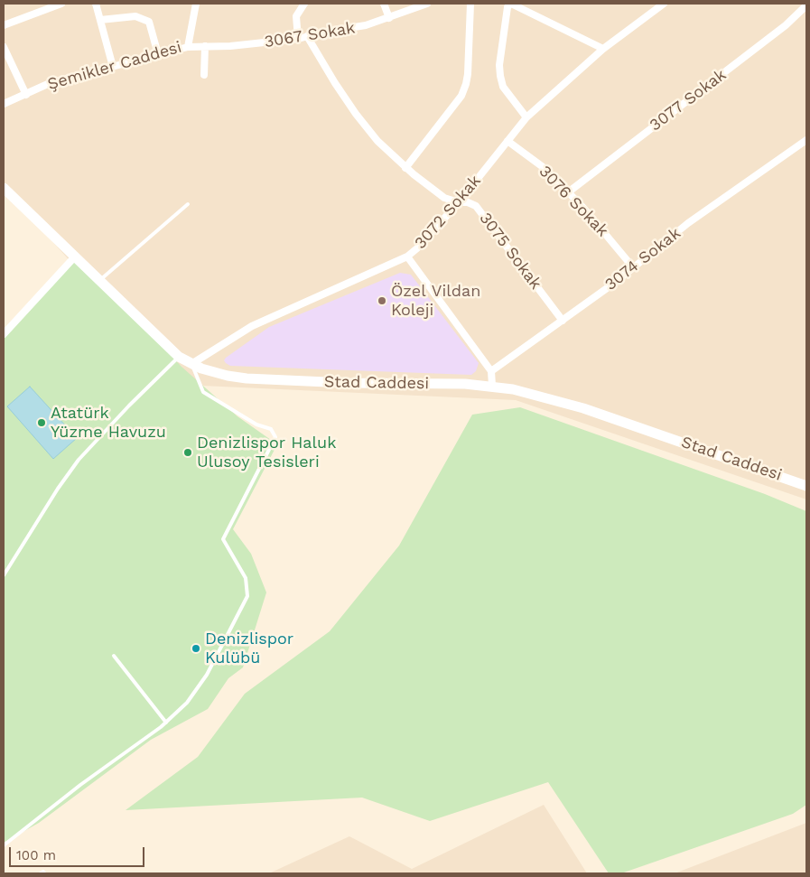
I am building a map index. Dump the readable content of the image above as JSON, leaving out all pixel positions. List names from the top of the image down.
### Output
{
  "streets": {
    "street": [
      "3067 Sokak",
      "Şemikler Caddesi",
      "3077 Sokak",
      "3076 Sokak",
      "3072 Sokak",
      "3075 Sokak",
      "3074 Sokak",
      "Stad Caddesi"
    ]
  },
  "crossings": [
    ["3067 Sokak", "Şemikler Caddesi"],
    ["3067 Sokak", "3075 Sokak"],
    ["3077 Sokak", "3076 Sokak"],
    ["3076 Sokak", "3072 Sokak"],
    ["3076 Sokak", "3074 Sokak"],
    ["3072 Sokak", "3075 Sokak"],
    ["3072 Sokak", "Stad Caddesi"],
    ["3075 Sokak", "3074 Sokak"]
  ],
  "places": [
    "Özel Vildan Koleji",
    "Atatürk Yüzme Havuzu",
    "Denizlispor Haluk Ulusoy Tesisleri",
    "Denizlispor Kulübü"
  ],
  "scale_bar": "100 m"
}
